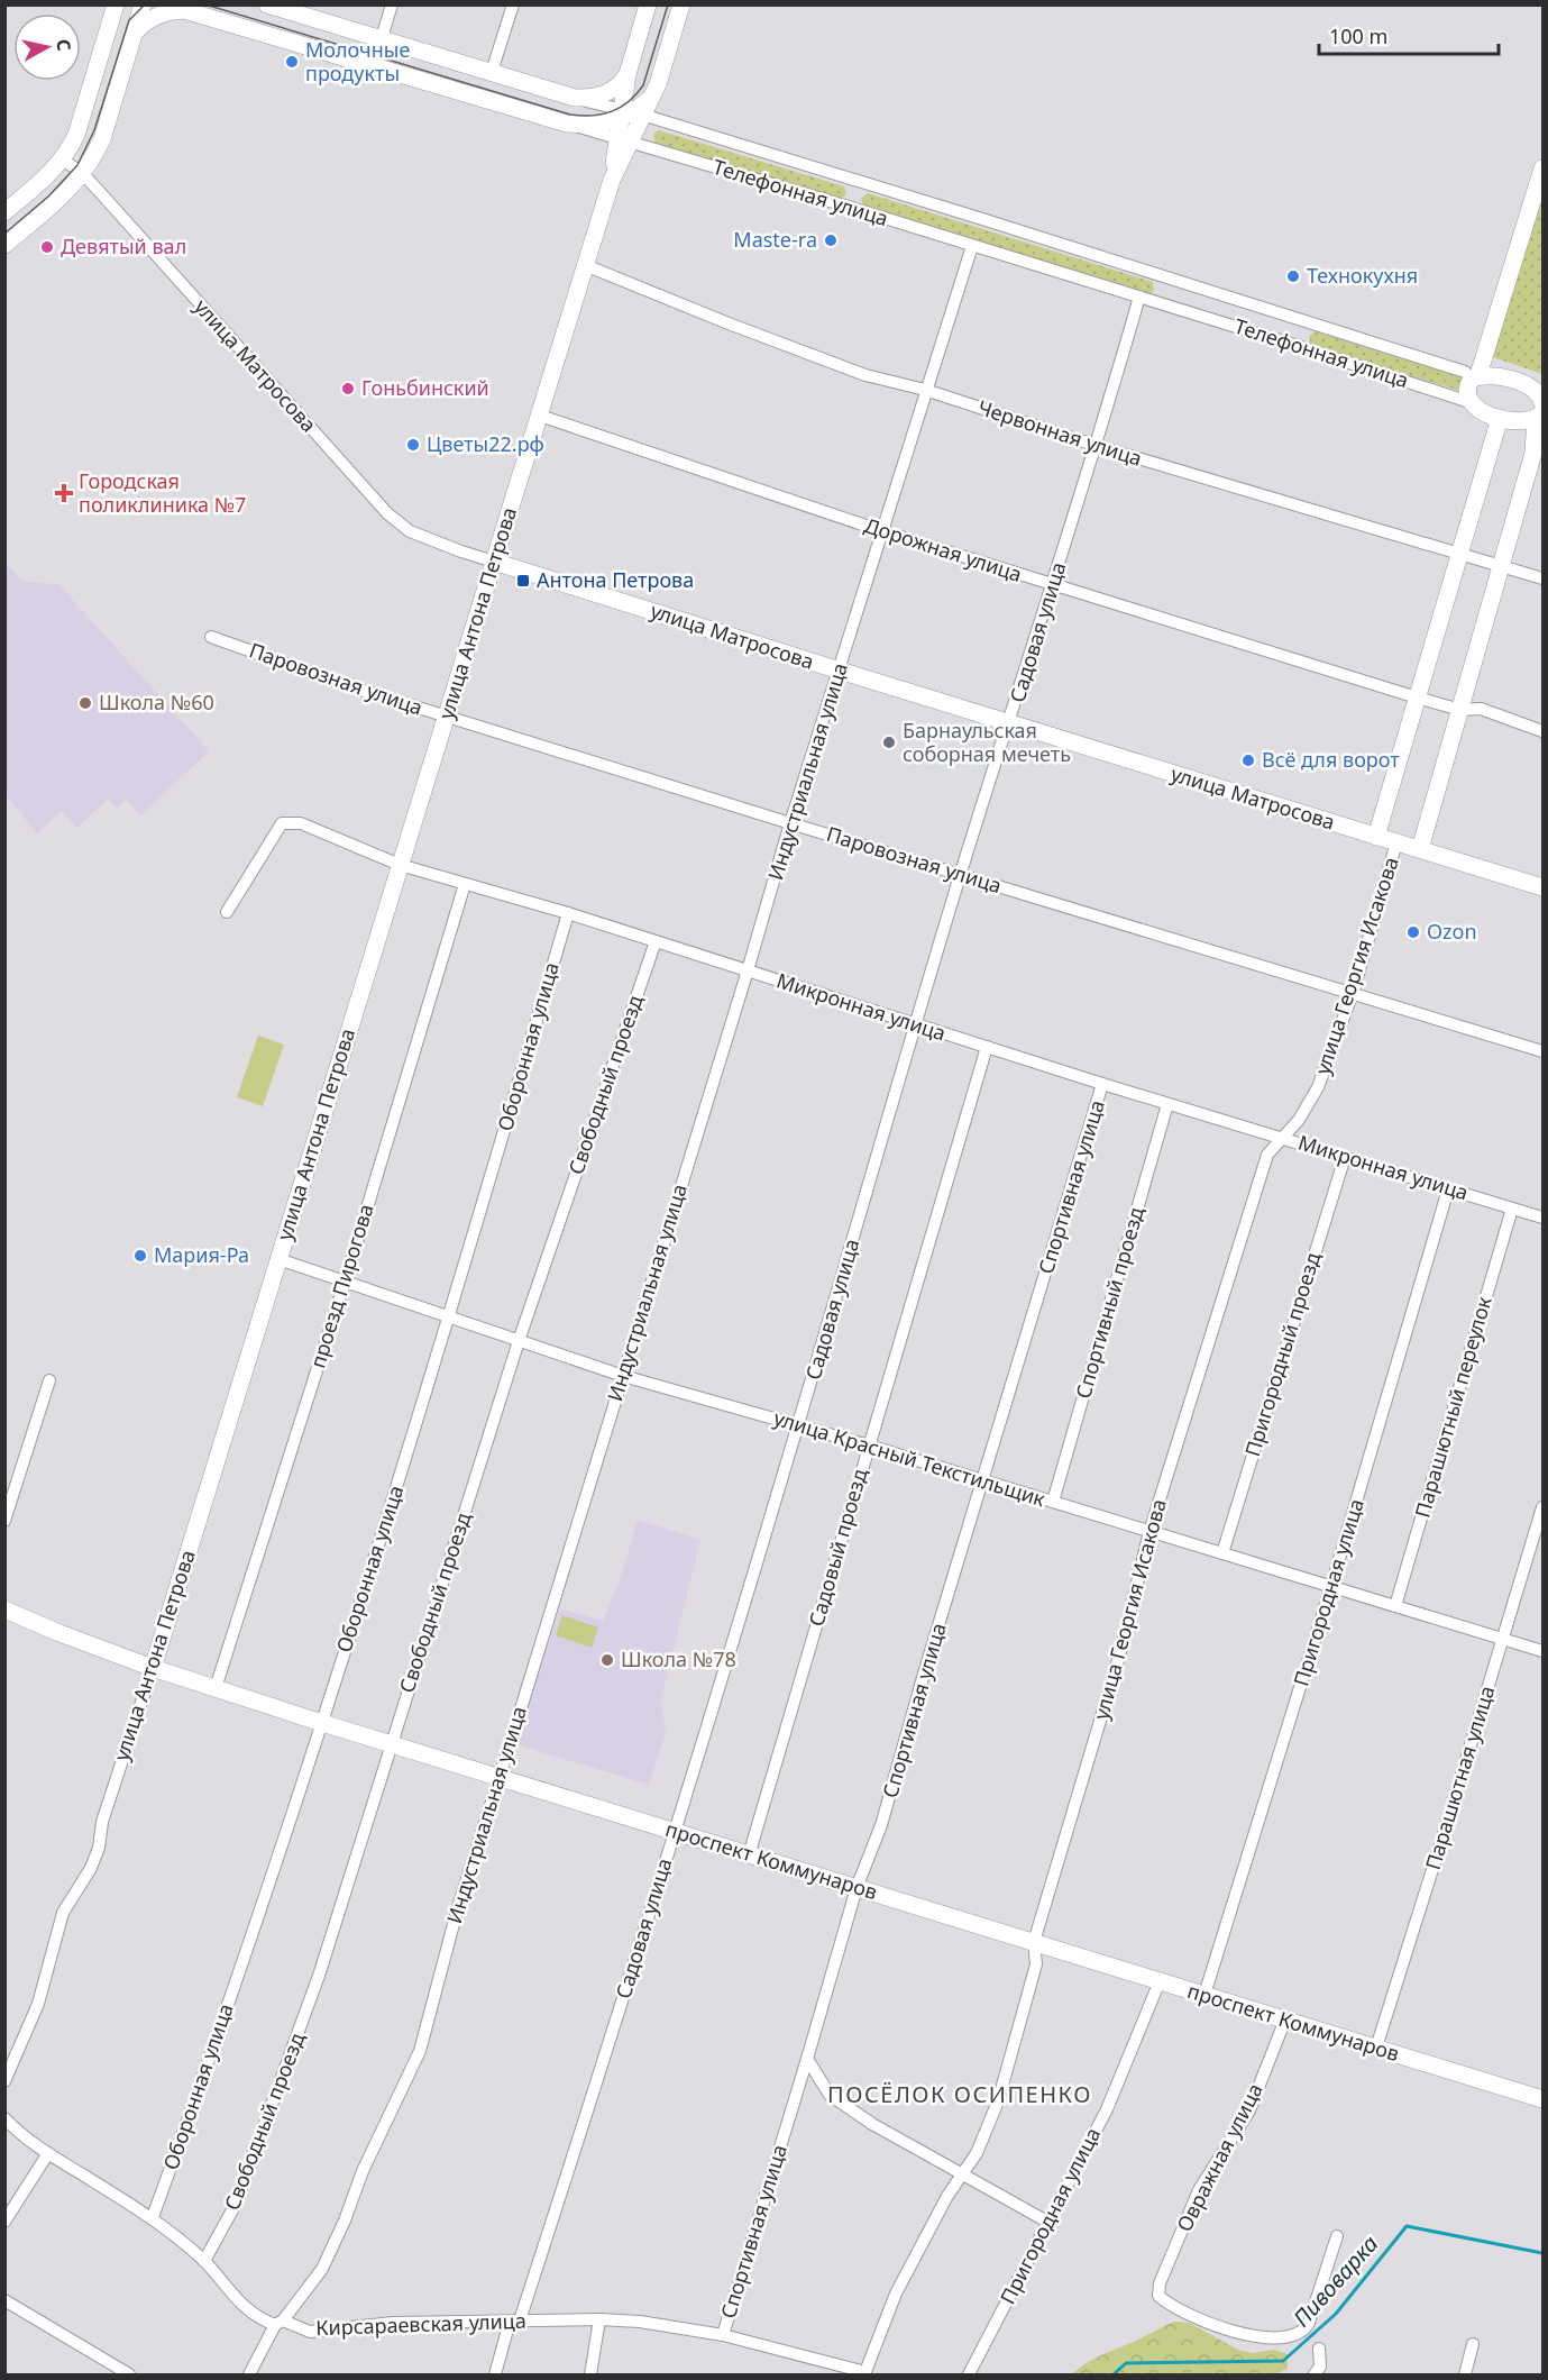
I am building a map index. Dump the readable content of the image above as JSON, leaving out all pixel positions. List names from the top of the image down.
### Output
{
  "streets": {
    "street": [
      "Телефонная улица",
      "улица Матросова",
      "Червонная улица",
      "Дорожная улица",
      "улица Антона Петрова",
      "Садовая улица",
      "Паровозная улица",
      "Индустриальная улица",
      "улица Георгия Исакова",
      "Микронная улица",
      "Оборонная улица",
      "Свободный проезд",
      "Спортивная улица",
      "проезд Пирогова",
      "Спортивный проезд",
      "Пригородный проезд",
      "Парашютный переулок",
      "улица Красный Текстильщик",
      "Садовый проезд",
      "Пригородная улица",
      "Парашютная улица",
      "проспект Коммунаров",
      "Овражная улица",
      "Кирсараевская улица"
    ]
  },
  "crossings": [
    ["Телефонная улица", "улица Антона Петрова"],
    ["Телефонная улица", "Садовая улица"],
    ["Телефонная улица", "Индустриальная улица"],
    ["улица Матросова", "улица Антона Петрова"],
    ["улица Матросова", "Садовая улица"],
    ["улица Матросова", "Индустриальная улица"],
    ["улица Матросова", "улица Георгия Исакова"],
    ["Червонная улица", "улица Антона Петрова"],
    ["Червонная улица", "Садовая улица"],
    ["Червонная улица", "Индустриальная улица"],
    ["Червонная улица", "улица Георгия Исакова"],
    ["Дорожная улица", "улица Антона Петрова"],
    ["Дорожная улица", "Садовая улица"],
    ["Дорожная улица", "Индустриальная улица"],
    ["Дорожная улица", "улица Георгия Исакова"],
    ["улица Антона Петрова", "Паровозная улица"],
    ["улица Антона Петрова", "Микронная улица"],
    ["улица Антона Петрова", "улица Красный Текстильщик"],
    ["улица Антона Петрова", "проспект Коммунаров"],
    ["Садовая улица", "Паровозная улица"],
    ["Садовая улица", "Микронная улица"],
    ["Садовая улица", "улица Красный Текстильщик"],
    ["Садовая улица", "проспект Коммунаров"],
    ["Садовая улица", "Кирсараевская улица"],
    ["Паровозная улица", "Индустриальная улица"],
    ["Паровозная улица", "улица Георгия Исакова"],
    ["Индустриальная улица", "Микронная улица"],
    ["Индустриальная улица", "улица Красный Текстильщик"],
    ["Индустриальная улица", "проспект Коммунаров"],
    ["Индустриальная улица", "Кирсараевская улица"],
    ["улица Георгия Исакова", "Микронная улица"],
    ["улица Георгия Исакова", "улица Красный Текстильщик"],
    ["улица Георгия Исакова", "проспект Коммунаров"],
    ["улица Георгия Исакова", "Кирсараевская улица"],
    ["Микронная улица", "Оборонная улица"],
    ["Микронная улица", "Свободный проезд"],
    ["Микронная улица", "Спортивная улица"],
    ["Микронная улица", "проезд Пирогова"],
    ["Микронная улица", "Спортивный проезд"],
    ["Микронная улица", "Пригородный проезд"],
    ["Микронная улица", "Парашютный переулок"],
    ["Микронная улица", "Садовый проезд"],
    ["Микронная улица", "Пригородная улица"],
    ["Оборонная улица", "улица Красный Текстильщик"],
    ["Оборонная улица", "проспект Коммунаров"],
    ["Оборонная улица", "Кирсараевская улица"],
    ["Свободный проезд", "улица Красный Текстильщик"],
    ["Свободный проезд", "проспект Коммунаров"],
    ["Свободный проезд", "Кирсараевская улица"],
    ["Спортивная улица", "улица Красный Текстильщик"],
    ["Спортивная улица", "проспект Коммунаров"],
    ["Спортивная улица", "Кирсараевская улица"],
    ["проезд Пирогова", "улица Красный Текстильщик"],
    ["проезд Пирогова", "проспект Коммунаров"],
    ["Спортивный проезд", "улица Красный Текстильщик"],
    ["Пригородный проезд", "улица Красный Текстильщик"],
    ["Парашютный переулок", "улица Красный Текстильщик"],
    ["улица Красный Текстильщик", "Садовый проезд"],
    ["улица Красный Текстильщик", "Пригородная улица"],
    ["улица Красный Текстильщик", "Парашютная улица"],
    ["Садовый проезд", "проспект Коммунаров"],
    ["Пригородная улица", "проспект Коммунаров"],
    ["Парашютная улица", "проспект Коммунаров"],
    ["проспект Коммунаров", "Овражная улица"]
  ],
  "districts": ["ПОСЁЛОК ОСИПЕНКО"],
  "water": ["Пивоварка"],
  "places": {
    "other": [
      "Молочные продукты",
      "Maste-ra",
      "Девятый вал",
      "Технокухня",
      "Гоньбинский",
      "Цветы22.рф",
      "Школа №60",
      "Барнаульская соборная мечеть",
      "Всё для ворот",
      "Ozon",
      "Мария-Ра",
      "Школа №78"
    ],
    "health": ["Городская поликлиника №7"],
    "transit": ["Антона Петрова"]
  },
  "scale_bar": "100 m",
  "north": "right"
}
